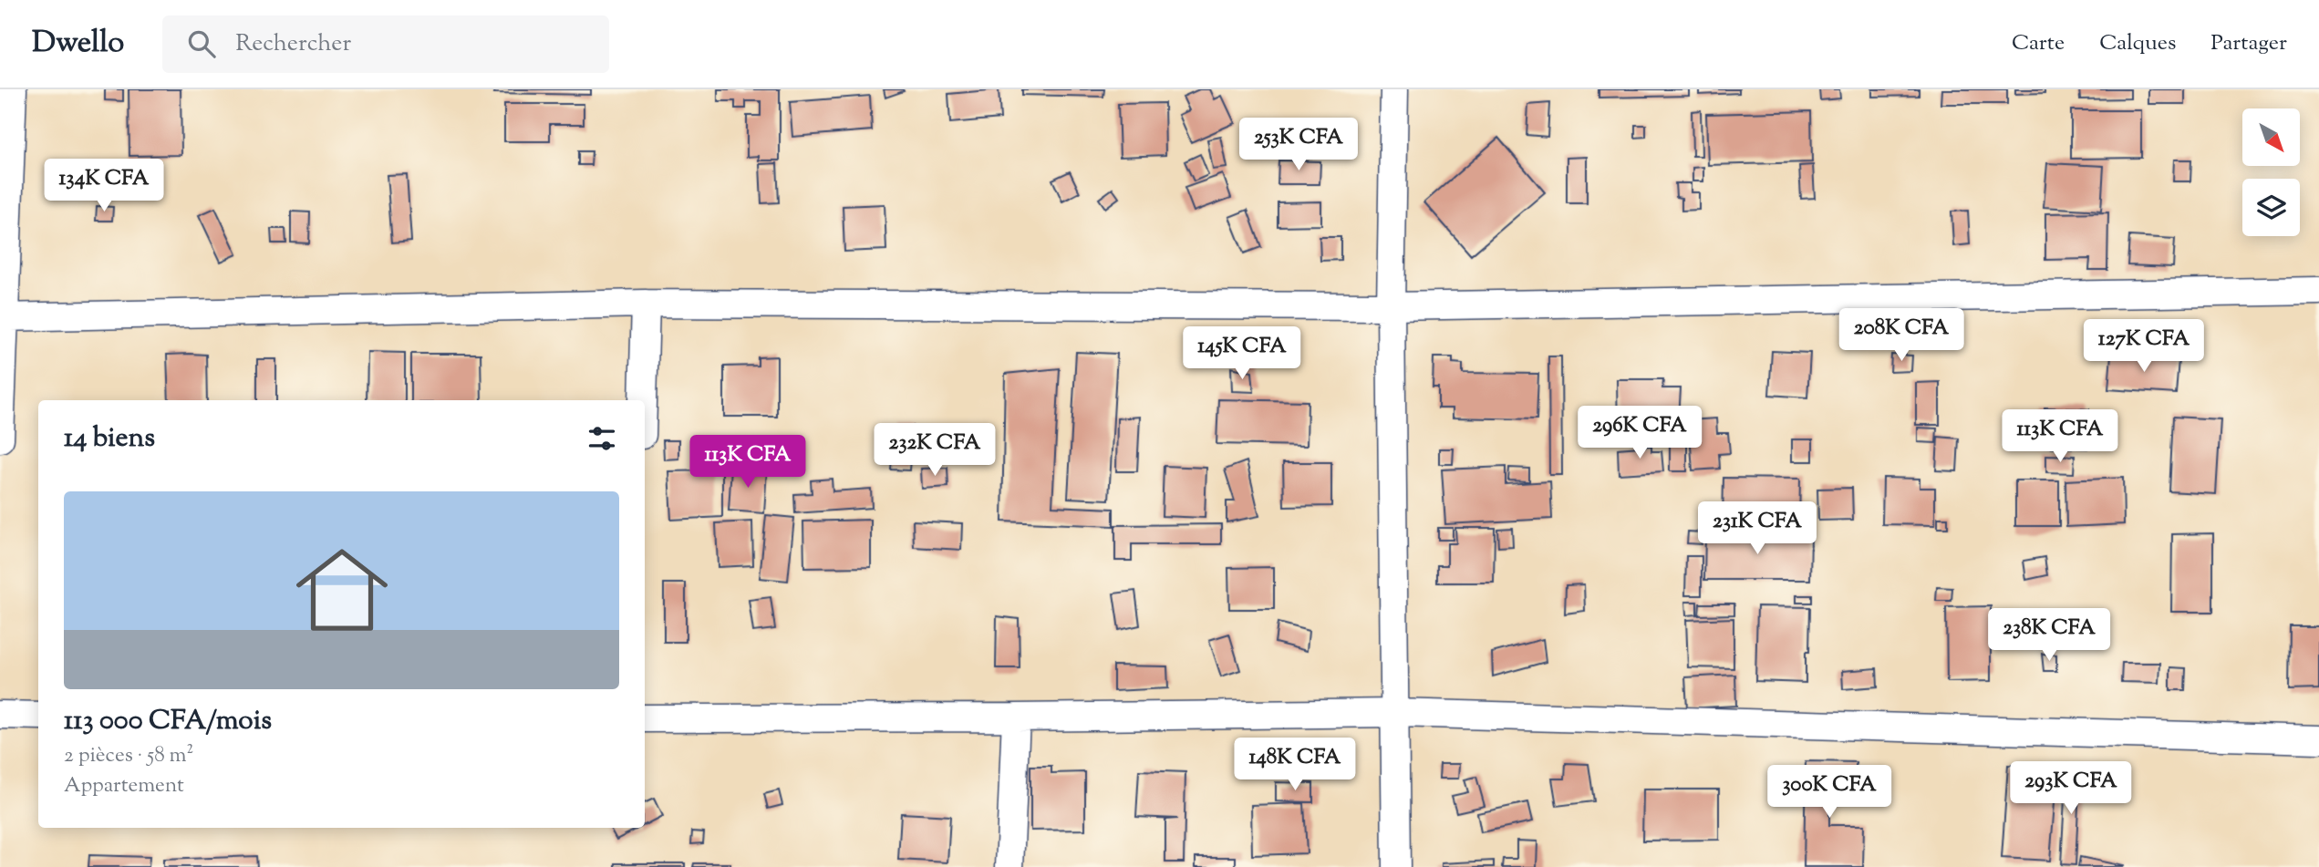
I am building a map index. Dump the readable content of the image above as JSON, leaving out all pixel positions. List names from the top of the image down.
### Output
{
  "north": "bottom right",
  "page": {
    "header": "Dwello",
    "search": "Rechercher",
    "nav": ["Carte", "Calques", "Partager"],
    "price": [
      "253K CFA",
      "134K CFA",
      "208K CFA",
      "127K CFA",
      "145K CFA",
      "296K CFA",
      "113K CFA",
      "232K CFA",
      "113K CFA",
      "231K CFA",
      "238K CFA",
      "148K CFA",
      "293K CFA",
      "300K CFA"
    ],
    "heading": "14 biens",
    "list": [
      {
        "name": "113 000 CFA/mois",
        "note": "2 pièces · 58 m² · Appartement"
      }
    ]
  }
}
